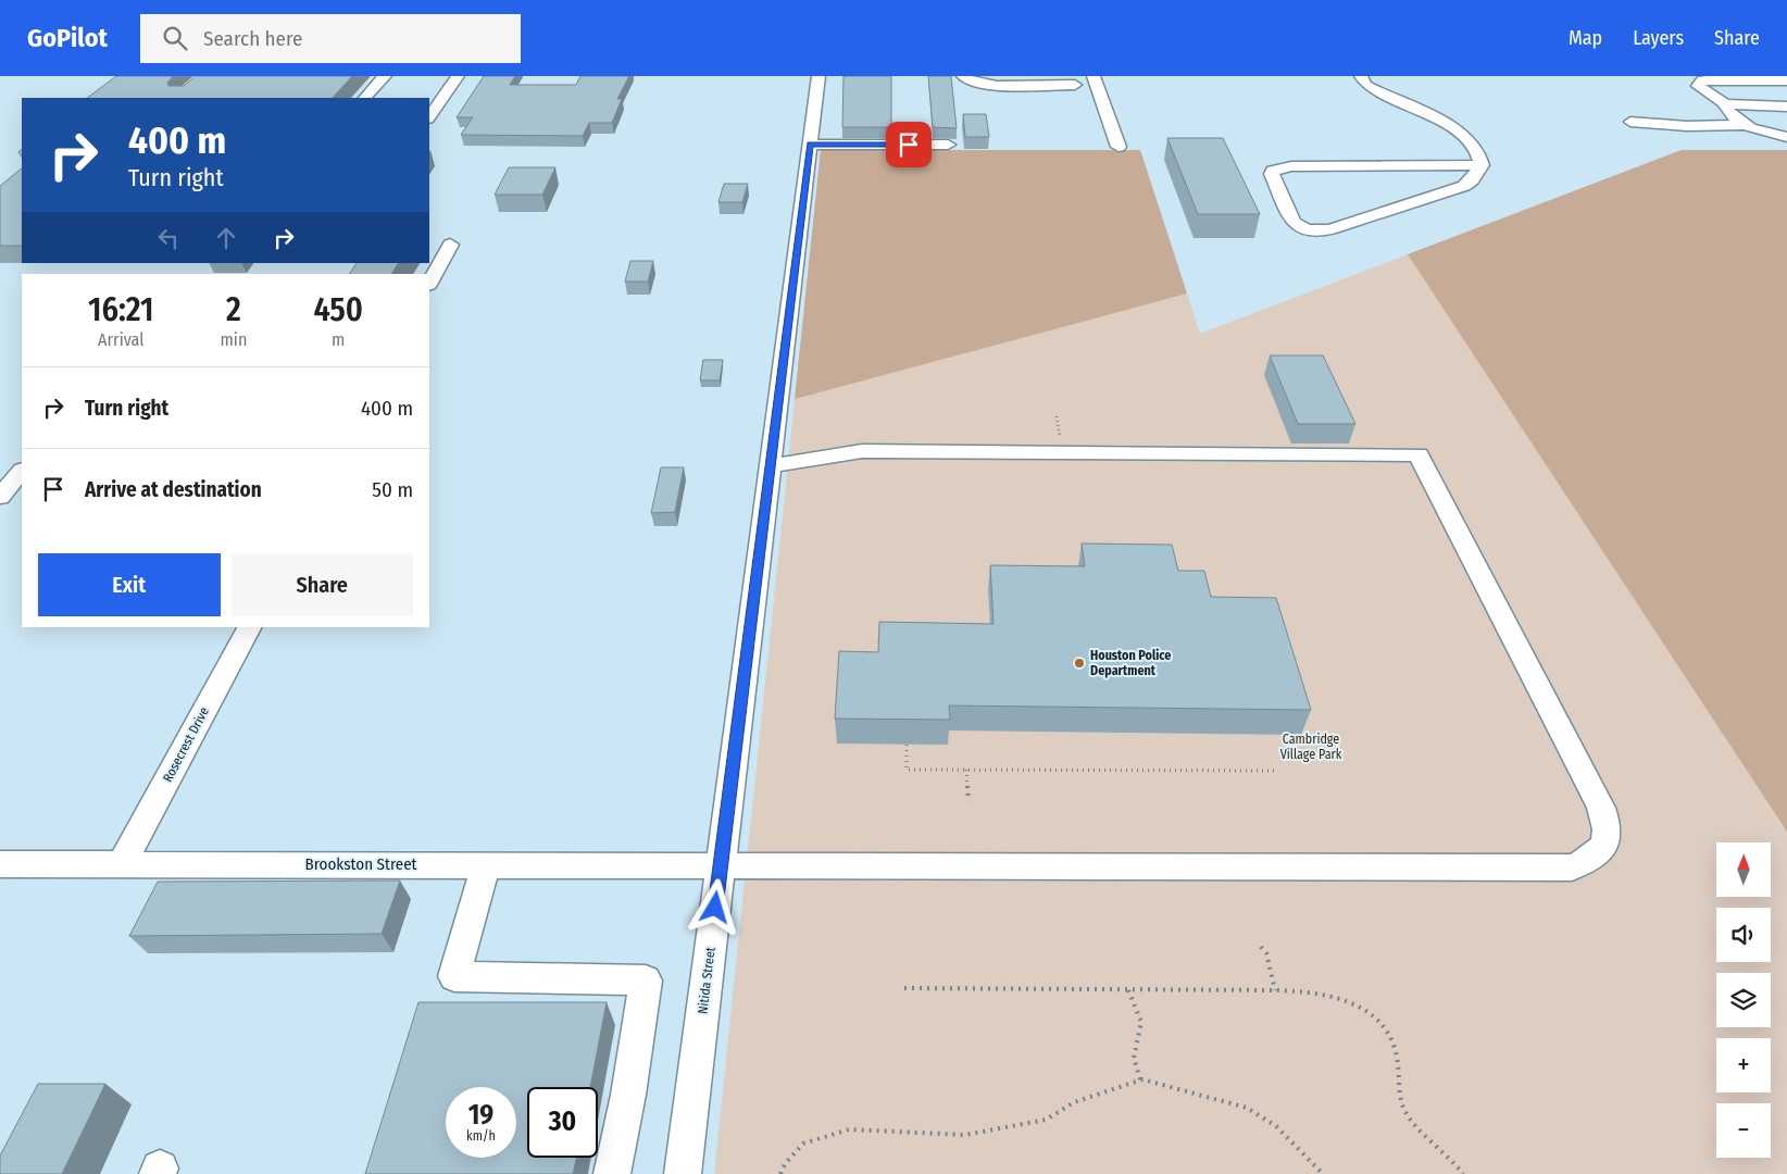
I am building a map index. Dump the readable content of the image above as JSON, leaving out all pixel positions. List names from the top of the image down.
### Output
{
  "streets": {
    "street": ["Rosecrest Drive", "Brookston Street", "Nitida Street"]
  },
  "crossings": [
    ["Rosecrest Drive", "Brookston Street"],
    ["Brookston Street", "Nitida Street"]
  ],
  "parks": ["Cambridge Village Park"],
  "places": ["Houston Police Department"],
  "north": "top",
  "page": {
    "header": "GoPilot",
    "search": "Search here",
    "nav": ["Map", "Layers", "Share"],
    "turn": ["400 m", "Turn right"],
    "eta": [
      "16:21",
      "Arrival",
      "2",
      "min",
      "450",
      "m"
    ],
    "list": [
      {
        "name": "Turn right",
        "value": "400 m"
      },
      {
        "name": "Arrive at destination",
        "value": "50 m"
      }
    ],
    "buttons": ["Exit", "Share"],
    "map_buttons": ["+", "−"],
    "speed": "19 km/h",
    "limit": "30"
  }
}
